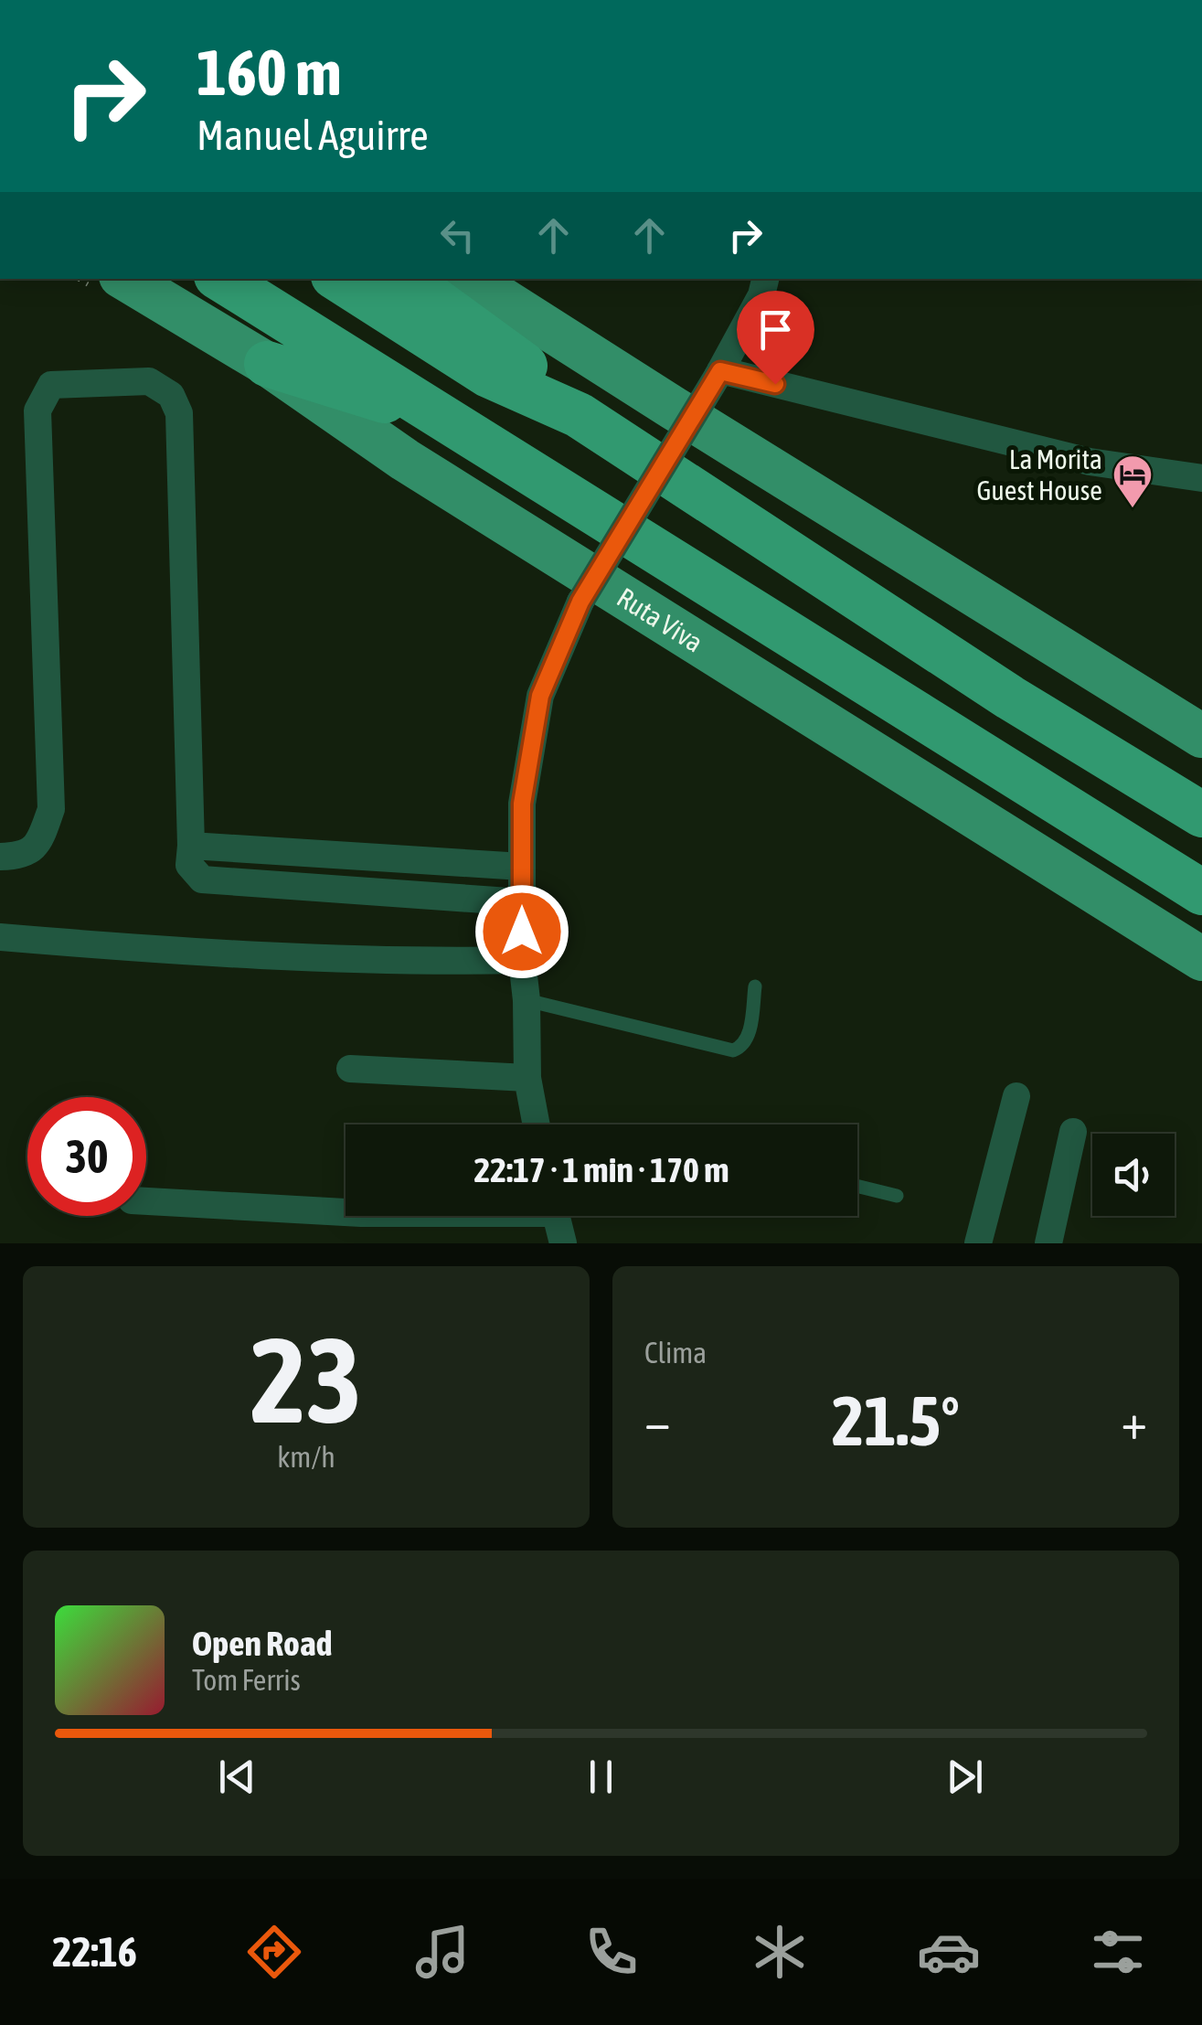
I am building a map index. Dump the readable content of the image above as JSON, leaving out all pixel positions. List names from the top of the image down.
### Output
{
  "streets": {
    "highway": ["Ruta Viva"]
  },
  "places": {
    "hotel": ["La Morita Guest House"]
  },
  "page": {
    "turn": ["160 m", "Manuel Aguirre"],
    "limit": "30",
    "trip": "22:17 · 1 min · 170 m",
    "tile": [
      ["23", "km/h"],
      "Clima"
    ],
    "heat": ["−", "21.5°", "+"],
    "song": ["Open Road", "Tom Ferris"],
    "tabs": "22:16"
  }
}
